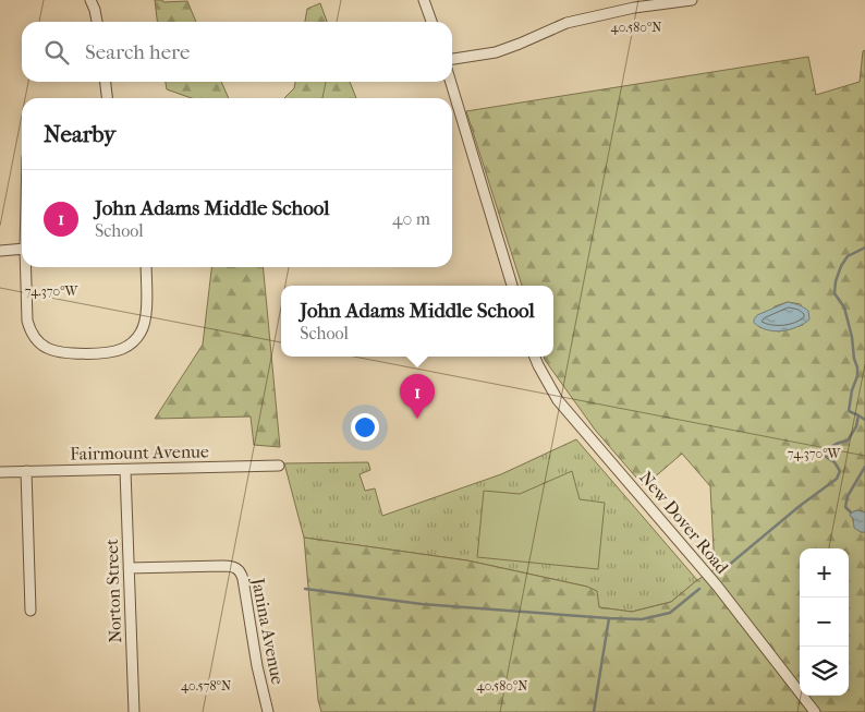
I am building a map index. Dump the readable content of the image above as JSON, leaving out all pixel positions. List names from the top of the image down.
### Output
{
  "streets": {
    "street": [
      "Fairmount Avenue",
      "New Dover Road",
      "Norton Street",
      "Janina Avenue"
    ]
  },
  "crossings": [
    ["Fairmount Avenue", "Norton Street"],
    ["Norton Street", "Janina Avenue"]
  ],
  "page": {
    "search": "Search here",
    "heading": "Nearby",
    "list": [
      {
        "mark": "1",
        "name": "John Adams Middle School",
        "note": "School",
        "value": "40 m"
      }
    ],
    "popup": ["John Adams Middle School", "School"],
    "pins": "1",
    "map_buttons": ["+", "−"]
  },
  "coordinates": ["40.580°N", "74.370°W", "40.578°N"]
}
